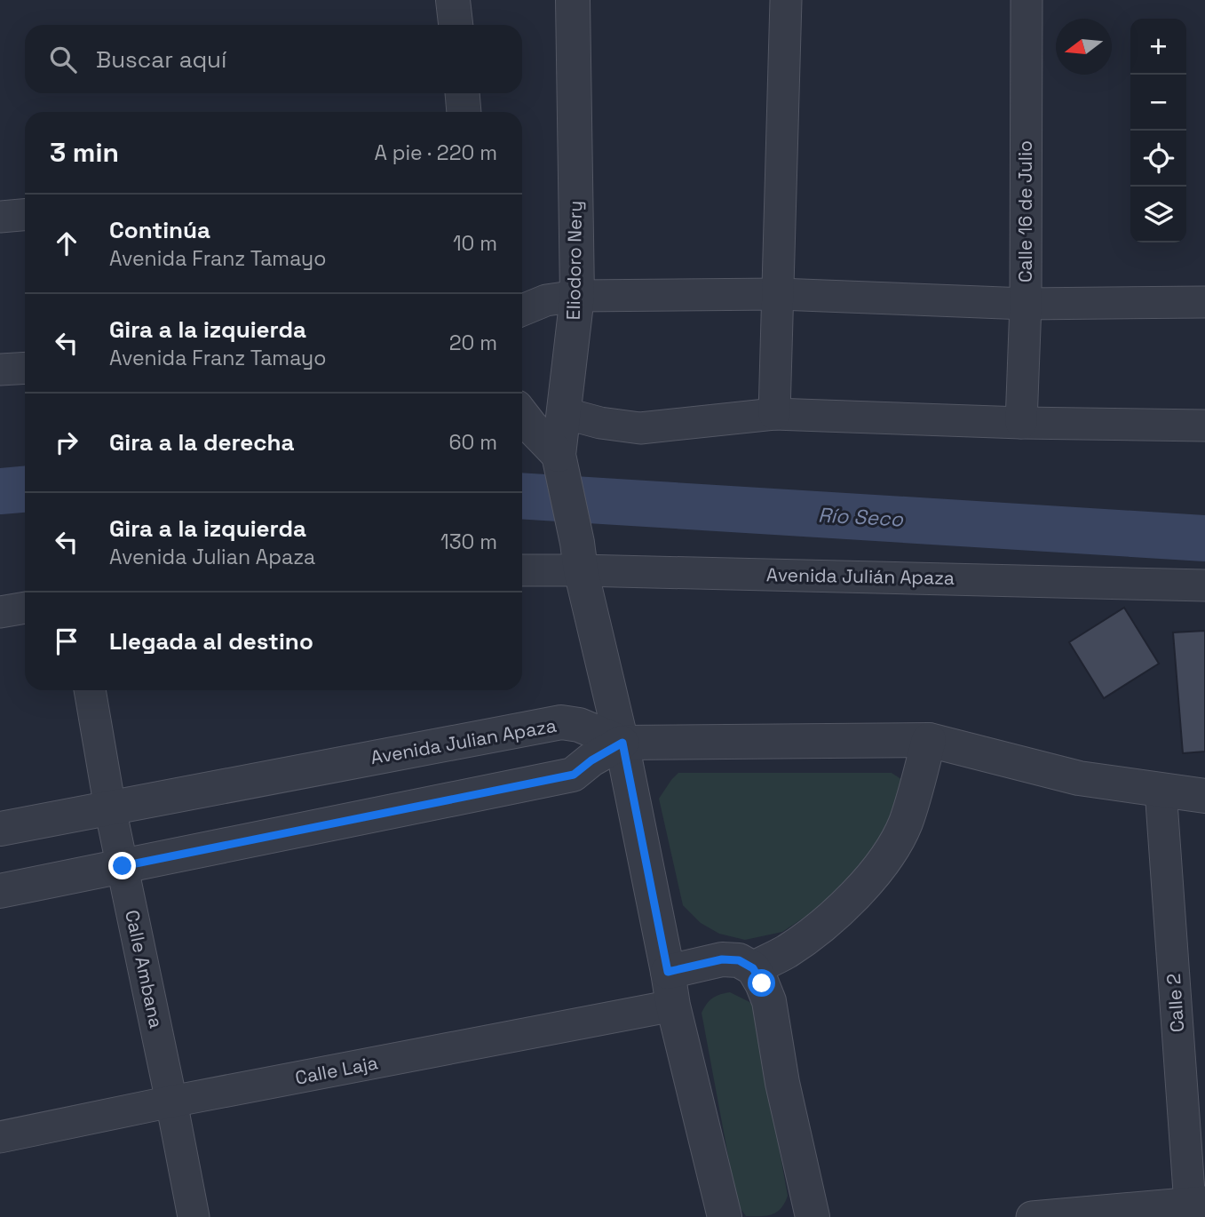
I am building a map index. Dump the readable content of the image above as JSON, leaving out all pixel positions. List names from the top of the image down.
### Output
{
  "streets": {
    "street": [
      "Calle 16 de Julio",
      "Eliodoro Nery",
      "Avenida Julián Apaza",
      "Avenida Julian Apaza",
      "Calle Ambana",
      "Calle 2",
      "Calle Laja"
    ]
  },
  "crossings": [
    ["Avenida Julian Apaza", "Calle Ambana"],
    ["Calle Ambana", "Calle Laja"]
  ],
  "water": ["Río Seco"],
  "north": "left",
  "page": {
    "map_buttons": ["+", "−"],
    "search": "Buscar aquí",
    "heading": ["3 min", "A pie · 220 m"],
    "list": [
      ["Continúa", "Avenida Franz Tamayo", "10 m"],
      ["Gira a la izquierda", "Avenida Franz Tamayo", "20 m"],
      ["Gira a la derecha", "60 m"],
      ["Gira a la izquierda", "Avenida Julian Apaza", "130 m"],
      "Llegada al destino"
    ]
  }
}
